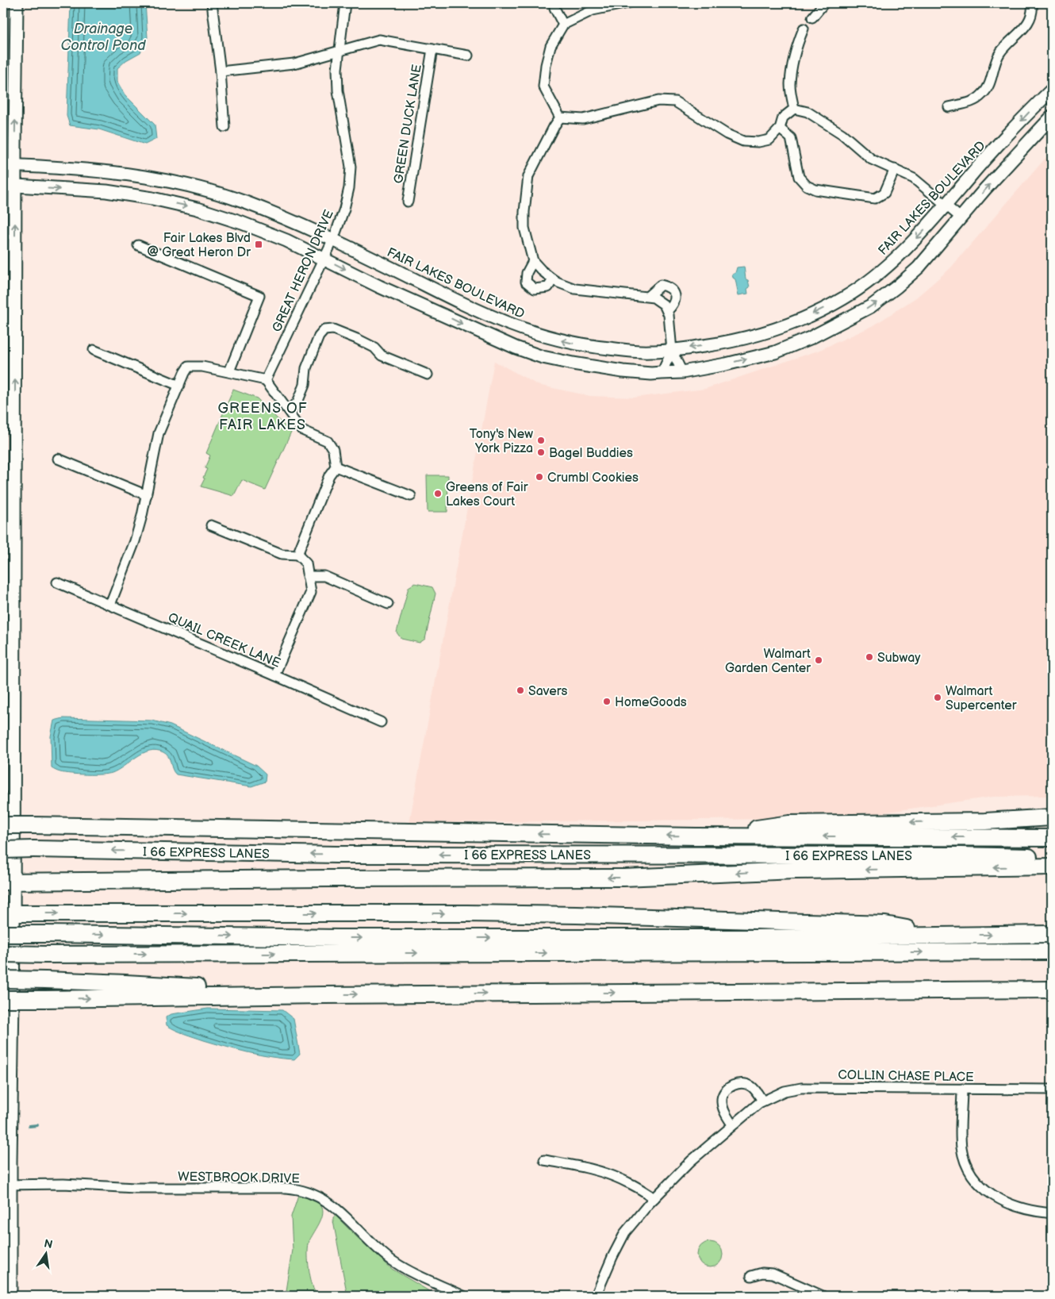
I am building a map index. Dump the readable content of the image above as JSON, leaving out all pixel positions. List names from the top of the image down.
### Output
{
  "streets": {
    "highway": ["I 66 EXPRESS LANES"],
    "street": [
      "GREEN DUCK LANE",
      "FAIR LAKES BOULEVARD",
      "GREAT HERON DRIVE",
      "QUAIL CREEK LANE",
      "COLLIN CHASE PLACE",
      "WESTBROOK DRIVE"
    ]
  },
  "crossings": [
    ["GREEN DUCK LANE", "GREAT HERON DRIVE"],
    ["FAIR LAKES BOULEVARD", "GREAT HERON DRIVE"]
  ],
  "districts": ["GREENS OF FAIR LAKES"],
  "water": ["Drainage Control Pond"],
  "places": {
    "transit": ["Fair Lakes Blvd @ Great Heron Dr"],
    "other": [
      "Tony's New York Pizza",
      "Bagel Buddies",
      "Crumbl Cookies",
      "Greens of Fair Lakes Court",
      "Subway",
      "Walmart Garden Center",
      "Savers",
      "Walmart Supercenter",
      "HomeGoods"
    ]
  },
  "north": "top"
}
